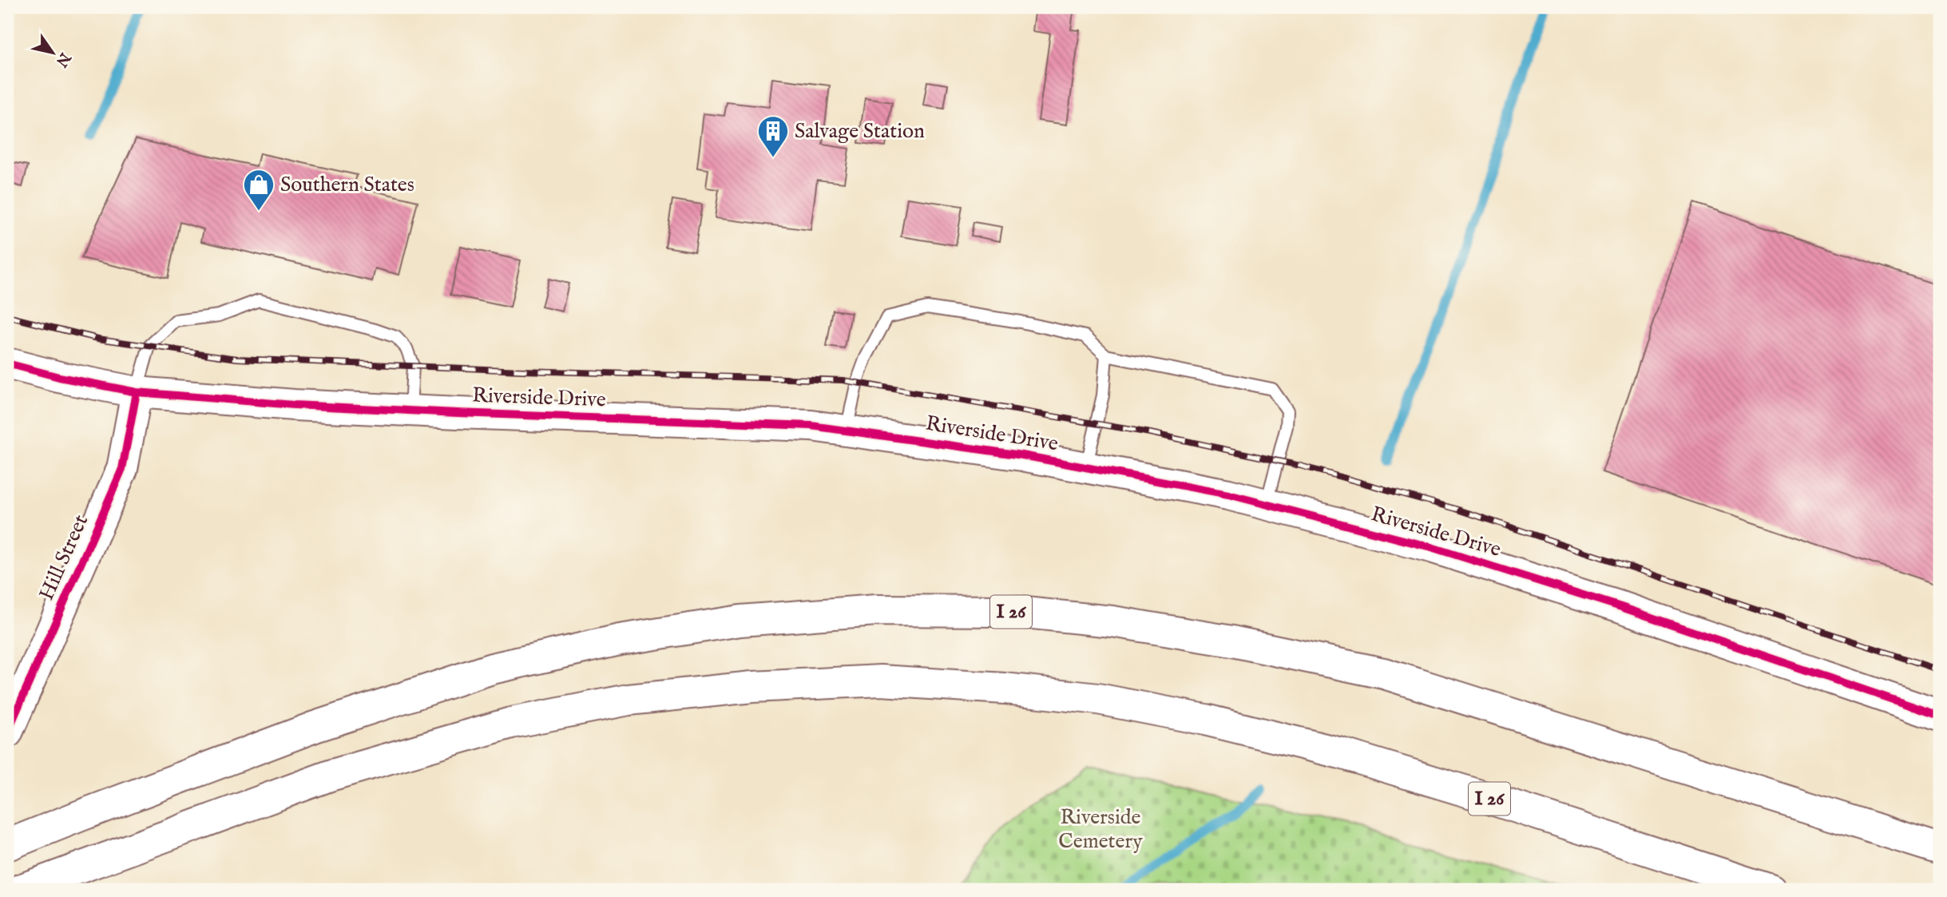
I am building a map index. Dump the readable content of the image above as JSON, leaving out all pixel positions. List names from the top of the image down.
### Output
{
  "streets": {
    "main road": ["Riverside Drive", "Hill Street", "I 26"]
  },
  "crossings": [
    ["Riverside Drive", "Hill Street"]
  ],
  "parks": ["Riverside Cemetery"],
  "places": {
    "building": ["Salvage Station"],
    "shop": ["Southern States"]
  },
  "north": "bottom right"
}
